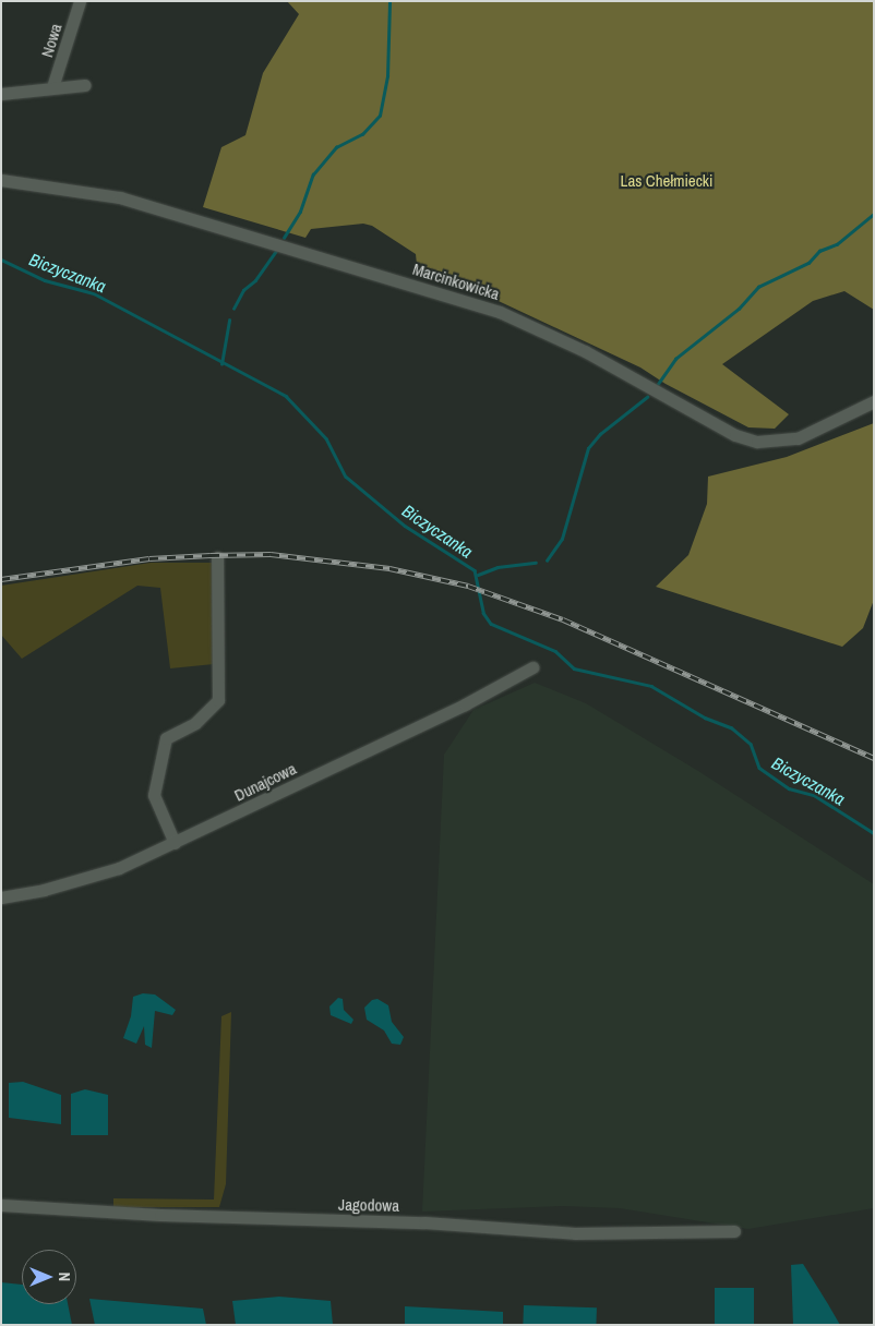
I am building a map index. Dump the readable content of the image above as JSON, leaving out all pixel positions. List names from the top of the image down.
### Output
{
  "streets": {
    "street": [
      "Nowa",
      "Marcinkowicka",
      "Dunajcowa",
      "Jagodowa"
    ]
  },
  "water": ["Biczyczanka"],
  "parks": ["Las Chełmiecki"],
  "north": "right"
}
